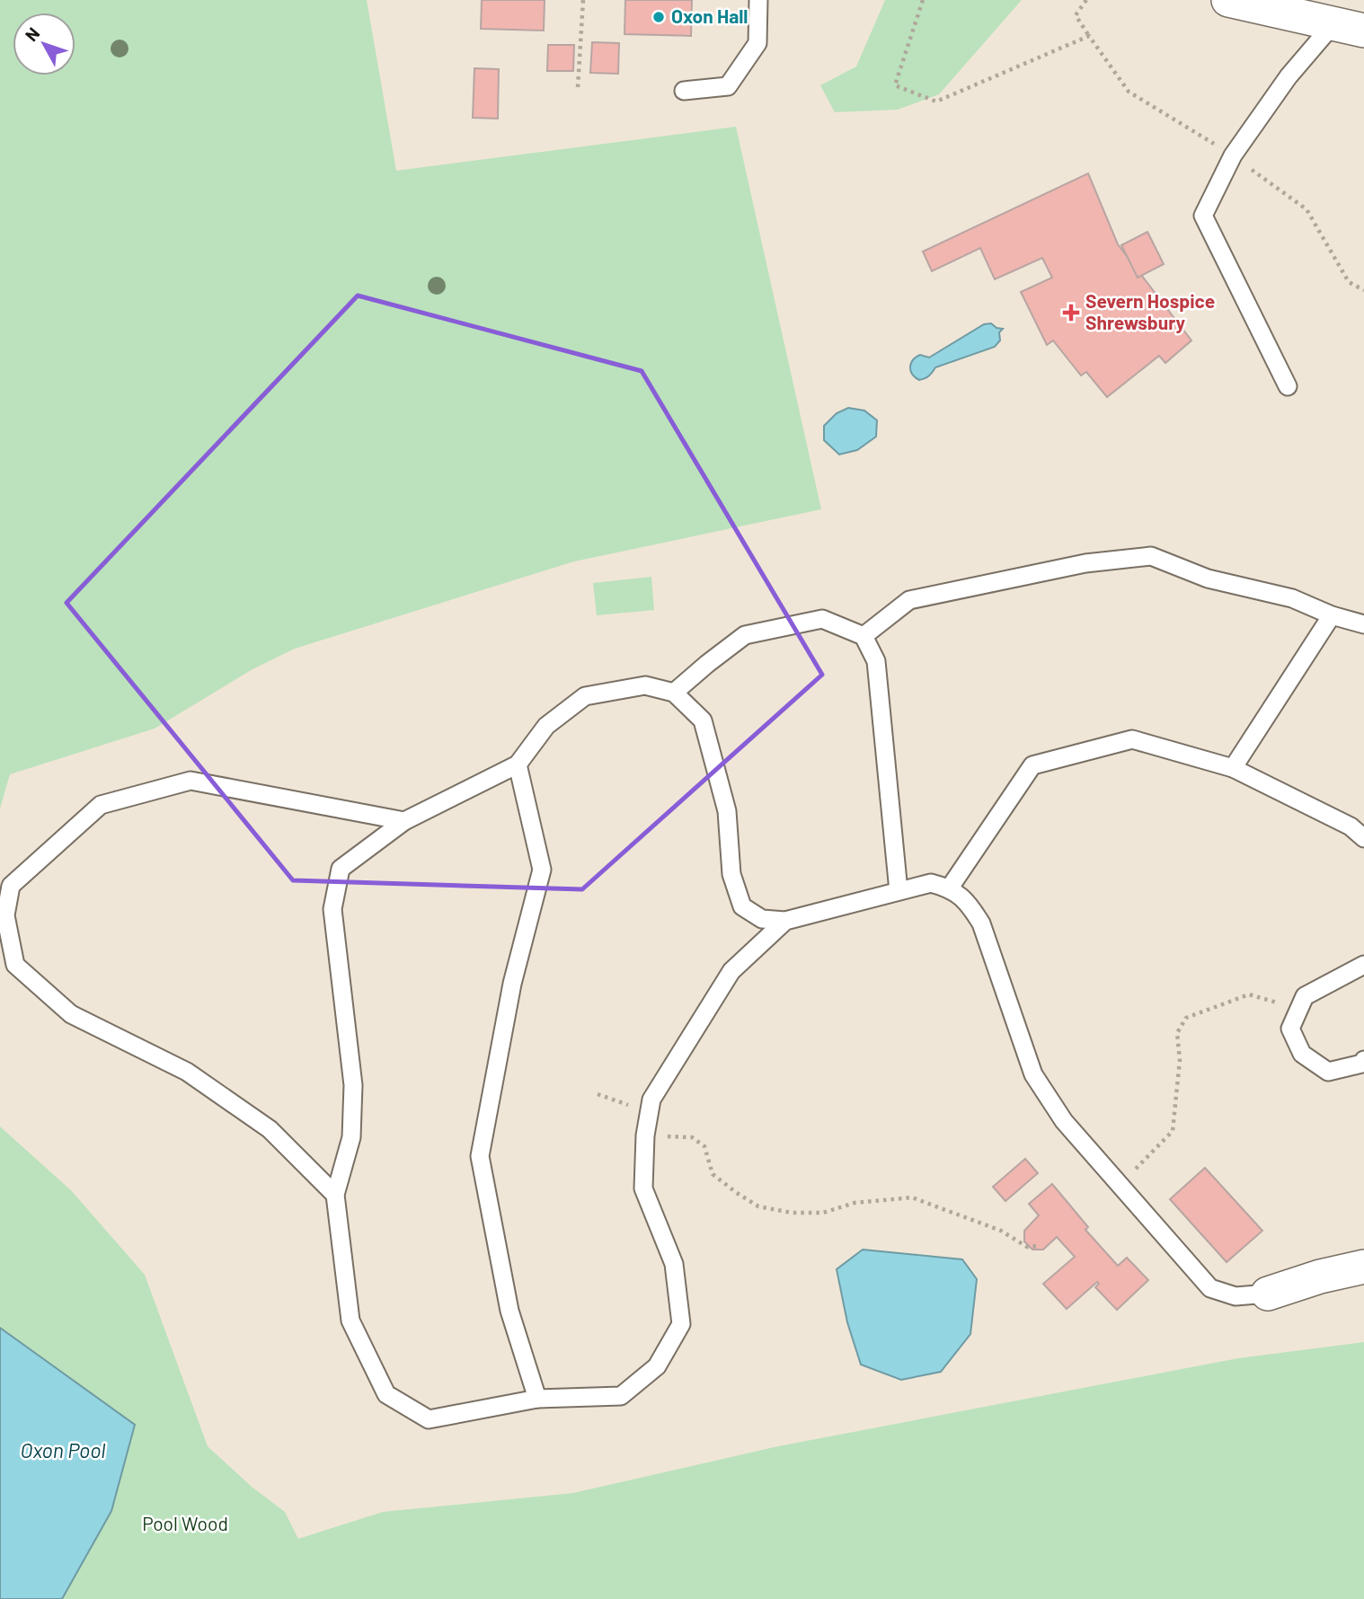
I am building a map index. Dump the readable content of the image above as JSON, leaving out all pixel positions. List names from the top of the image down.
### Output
{
  "water": ["Oxon Pool"],
  "parks": ["Pool Wood"],
  "places": {
    "other": ["Oxon Hall"],
    "health": ["Severn Hospice Shrewsbury"]
  },
  "north": "top left"
}
